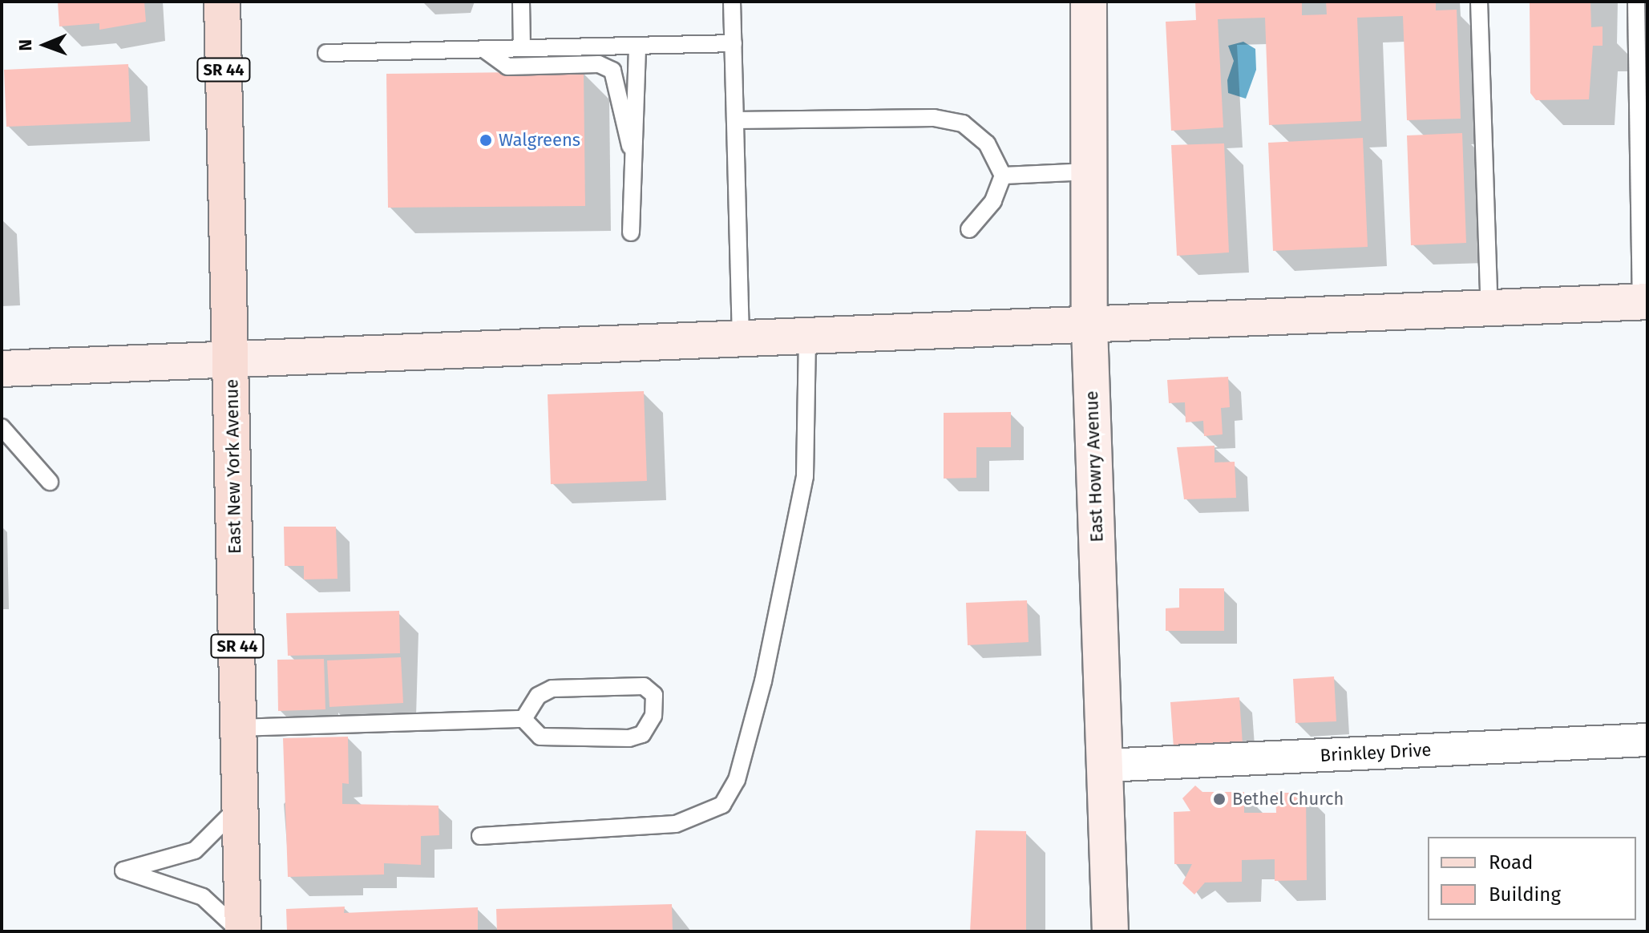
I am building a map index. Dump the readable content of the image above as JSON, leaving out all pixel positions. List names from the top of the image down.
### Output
{
  "streets": {
    "main road": ["SR 44", "East New York Avenue", "East Howry Avenue"],
    "street": ["Brinkley Drive"]
  },
  "crossings": [
    ["East Howry Avenue", "Brinkley Drive"]
  ],
  "places": ["Walgreens", "Bethel Church"],
  "legend": ["Road", "Building"],
  "north": "left"
}
